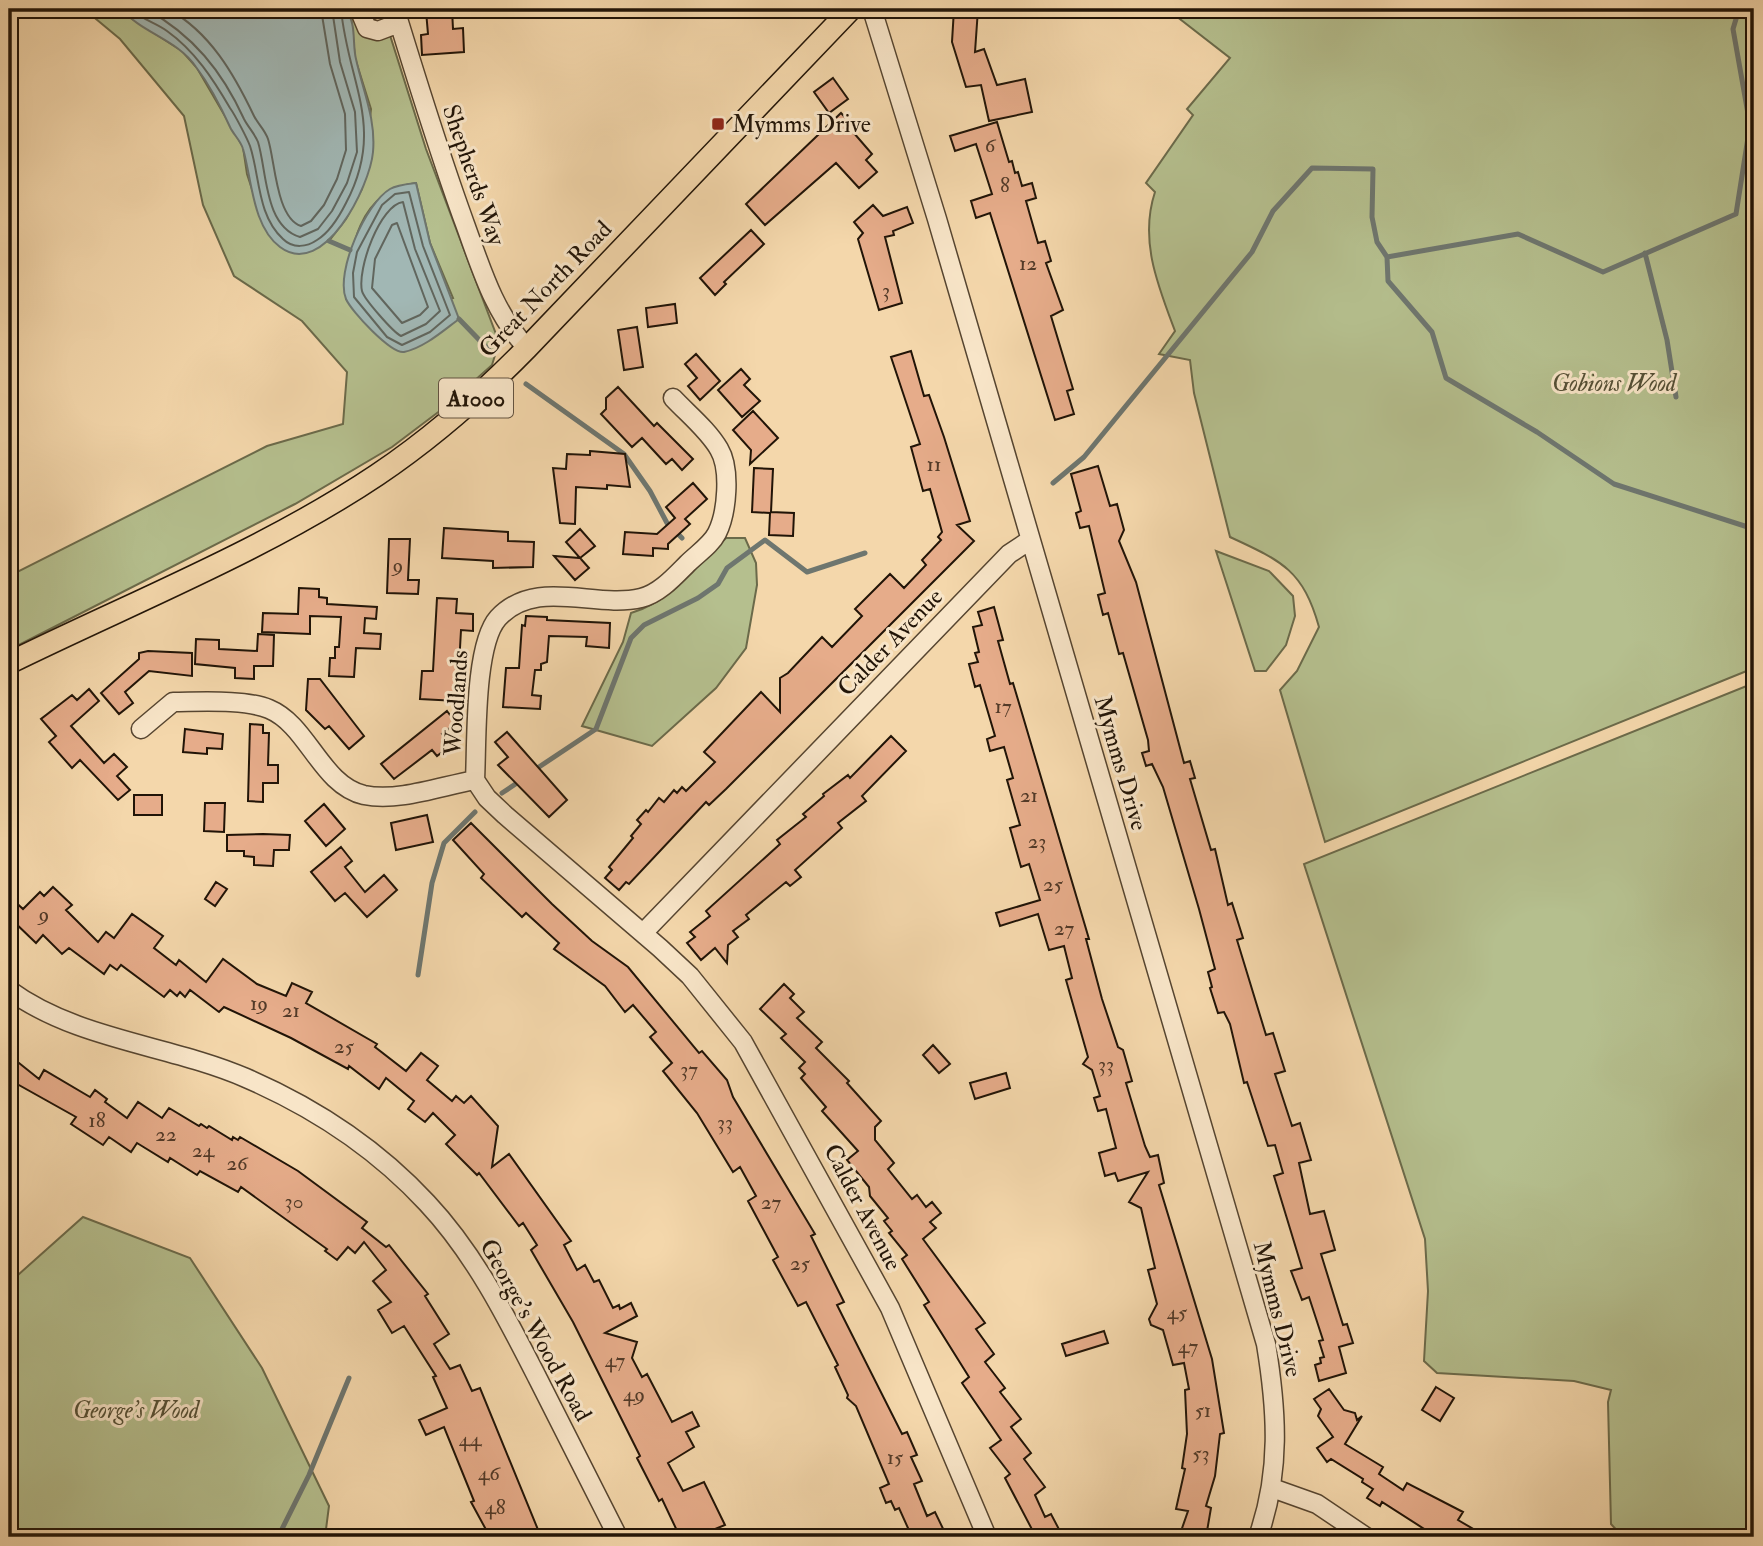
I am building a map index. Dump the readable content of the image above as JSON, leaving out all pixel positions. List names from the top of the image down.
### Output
{
  "streets": {
    "main road": ["Great North Road", "A1000"],
    "street": [
      "Shepherds Way",
      "Calder Avenue",
      "Woodlands",
      "Mymms Drive",
      "George's Wood Road"
    ]
  },
  "crossings": [
    ["Shepherds Way", "Great North Road"],
    ["Calder Avenue", "Woodlands"],
    ["Calder Avenue", "Mymms Drive"]
  ],
  "parks": ["Gobions Wood", "George's Wood"],
  "places": {
    "transit": ["Mymms Drive"]
  },
  "house_numbers": [
    "6",
    "8",
    "12",
    "3",
    "11",
    "9",
    "17",
    "21",
    "23",
    "25",
    "9",
    "27",
    "19",
    "21",
    "25",
    "33",
    "37",
    "18",
    "33",
    "22",
    "24",
    "26",
    "30",
    "27",
    "25",
    "45",
    "47",
    "47",
    "49",
    "51",
    "44",
    "53",
    "15",
    "46",
    "48"
  ]
}
